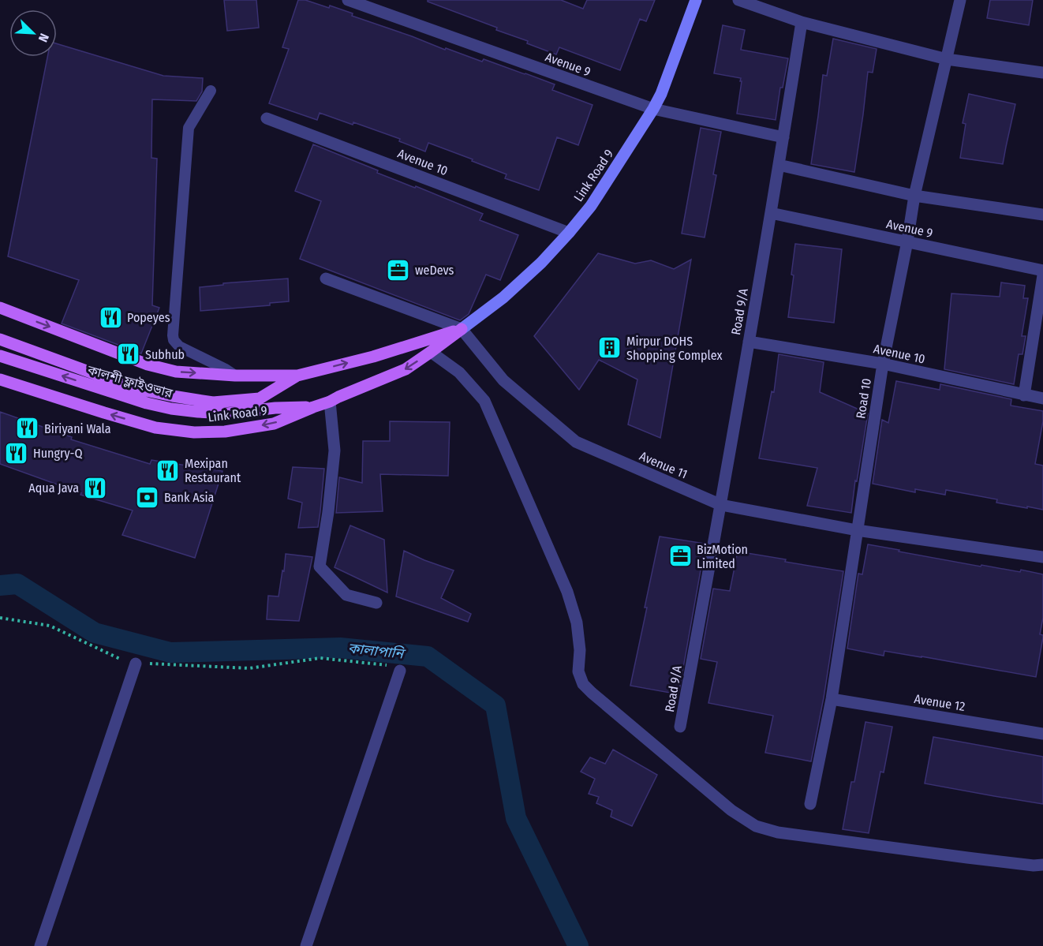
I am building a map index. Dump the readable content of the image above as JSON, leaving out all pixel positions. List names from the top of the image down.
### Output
{
  "streets": {
    "main road": ["Link Road 9", "কালশী ফ্লাইওভার"],
    "street": [
      "Avenue 9",
      "Avenue 10",
      "Road 9/A",
      "Road 10",
      "Avenue 11",
      "Avenue 12"
    ]
  },
  "crossings": [
    ["Avenue 9", "Link Road 9"],
    ["Avenue 9", "Road 9/A"],
    ["Avenue 9", "Road 10"],
    ["Avenue 10", "Link Road 9"],
    ["Avenue 10", "Road 9/A"],
    ["Avenue 10", "Road 10"],
    ["Link Road 9", "কালশী ফ্লাইওভার"],
    ["Link Road 9", "Avenue 11"],
    ["Road 9/A", "Avenue 11"],
    ["Road 10", "Avenue 11"],
    ["Road 10", "Avenue 12"]
  ],
  "water": ["কালাপানি"],
  "places": {
    "office": ["weDevs", "BizMotion Limited"],
    "restaurant": [
      "Popeyes",
      "Subhub",
      "Biriyani Wala",
      "Hungry-Q",
      "Mexipan Restaurant",
      "Aqua Java"
    ],
    "building": ["Mirpur DOHS Shopping Complex"],
    "bank": ["Bank Asia"]
  },
  "north": "bottom right"
}
